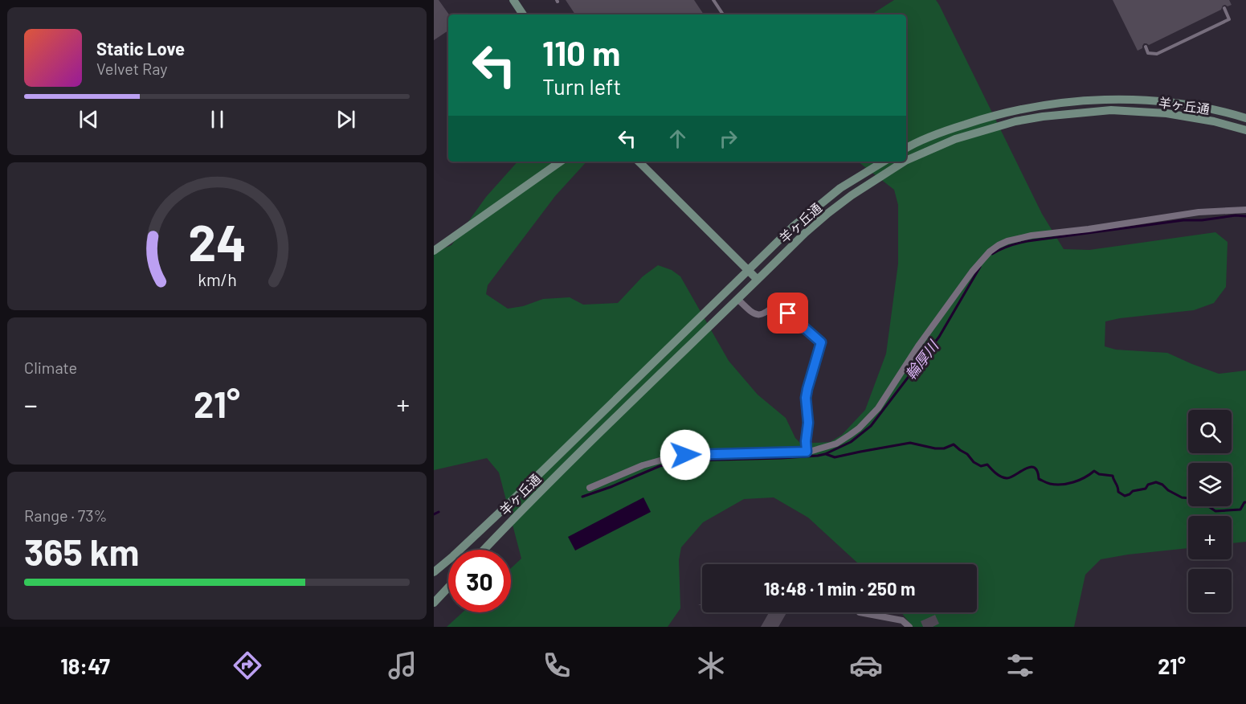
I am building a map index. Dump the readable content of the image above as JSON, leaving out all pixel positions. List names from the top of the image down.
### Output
{
  "streets": {
    "main road": ["羊ヶ丘通"]
  },
  "water": ["輪厚川"],
  "page": {
    "turn": ["110 m", "Turn left"],
    "song": ["Static Love", "Velvet Ray"],
    "tile": [
      "Climate",
      ["Range · 73%", "365 km"]
    ],
    "heat": ["−", "21°", "+"],
    "map_buttons": ["+", "−"],
    "limit": "30",
    "trip": "18:48 · 1 min · 250 m",
    "tabs": ["18:47", "21°"],
    "gauge": ["24", "km/h"]
  }
}
